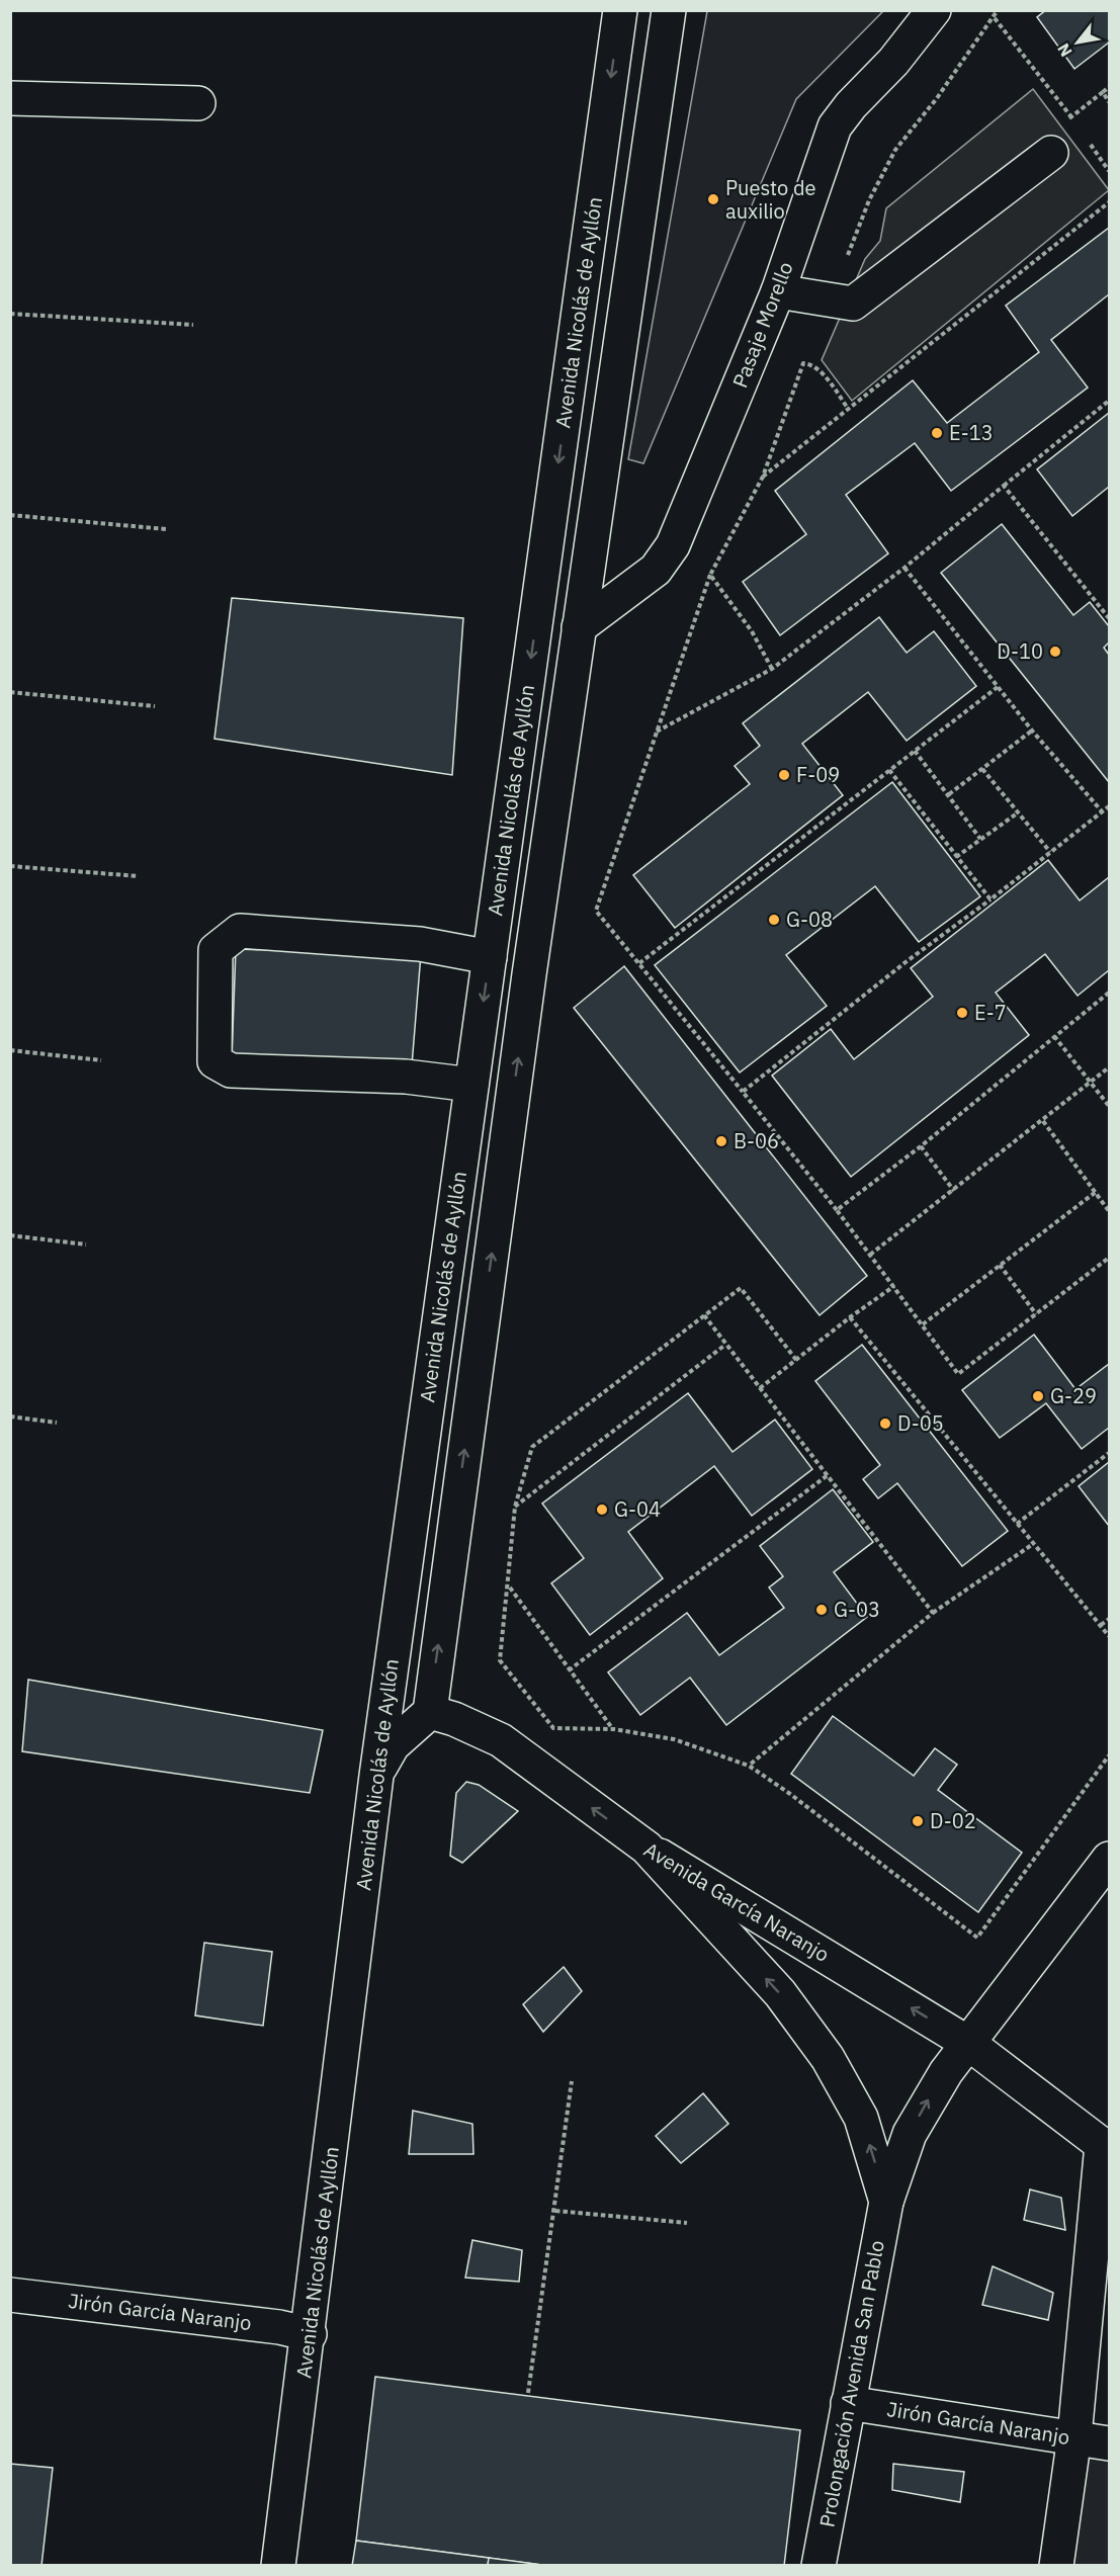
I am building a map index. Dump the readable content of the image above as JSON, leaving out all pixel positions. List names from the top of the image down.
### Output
{
  "streets": {
    "main road": [
      "Avenida Nicolás de Ayllón",
      "Pasaje Morello",
      "Avenida García Naranjo",
      "Jirón García Naranjo",
      "Prolongación Avenida San Pablo"
    ]
  },
  "crossings": [
    ["Avenida Nicolás de Ayllón", "Jirón García Naranjo"],
    ["Avenida García Naranjo", "Prolongación Avenida San Pablo"],
    ["Jirón García Naranjo", "Prolongación Avenida San Pablo"]
  ],
  "one_way": ["Avenida García Naranjo", "Prolongación Avenida San Pablo"],
  "places": [
    "Puesto de auxilio",
    "E-13",
    "D-10",
    "F-09",
    "G-08",
    "E-7",
    "B-06",
    "G-29",
    "D-05",
    "G-04",
    "G-03",
    "D-02"
  ],
  "north": "bottom left"
}
